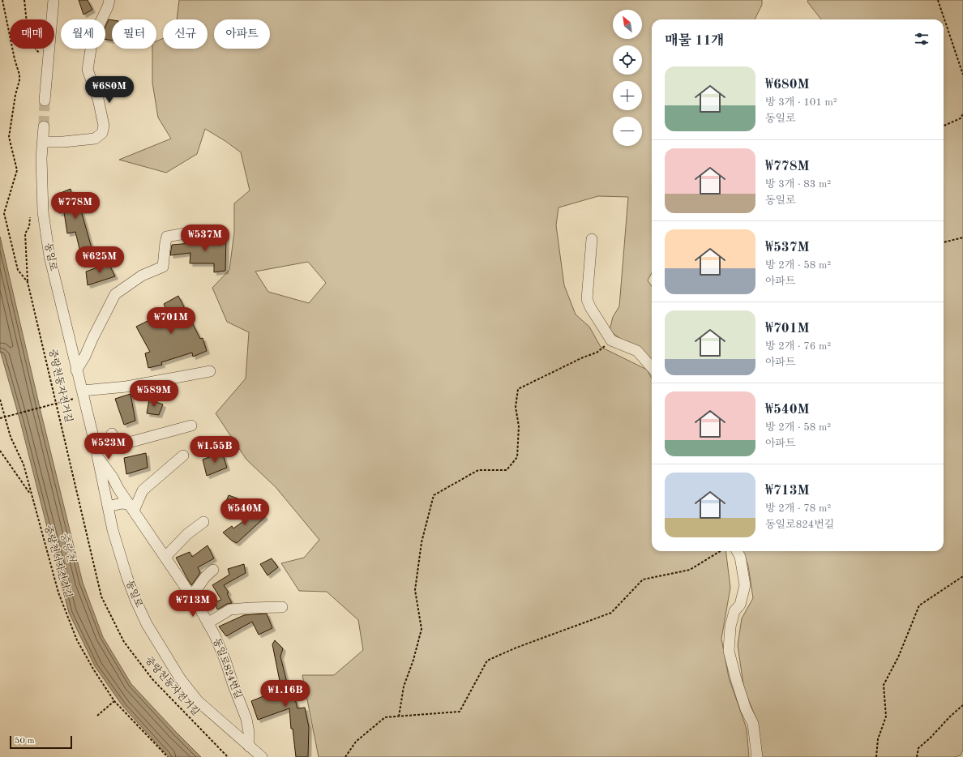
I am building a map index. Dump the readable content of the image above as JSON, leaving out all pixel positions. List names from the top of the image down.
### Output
{
  "streets": {
    "street": ["동일로", "동일로824번길"],
    "path": ["중랑천동자전거길", "중랑천서자전거길"]
  },
  "crossings": [
    ["동일로", "동일로824번길"]
  ],
  "water": ["중랑천"],
  "scale_bar": "50 m",
  "north": "top left",
  "page": {
    "map_buttons": ["+", "−"],
    "chip": [
      "매매",
      "월세",
      "필터",
      "신규",
      "아파트"
    ],
    "heading": "매물 11개",
    "list": [
      {
        "name": "₩680M",
        "note": "방 3개 · 101 m² · 동일로"
      },
      {
        "name": "₩778M",
        "note": "방 3개 · 83 m² · 동일로"
      },
      {
        "name": "₩537M",
        "note": "방 2개 · 58 m² · 아파트"
      },
      {
        "name": "₩701M",
        "note": "방 2개 · 76 m² · 아파트"
      },
      {
        "name": "₩540M",
        "note": "방 2개 · 58 m² · 아파트"
      },
      {
        "name": "₩713M",
        "note": "방 2개 · 78 m² · 동일로824번길"
      }
    ],
    "price": [
      "₩680M",
      "₩778M",
      "₩537M",
      "₩625M",
      "₩701M",
      "₩589M",
      "₩523M",
      "₩1.55B",
      "₩540M",
      "₩713M",
      "₩1.16B"
    ],
    "scale": "50 m"
  }
}
